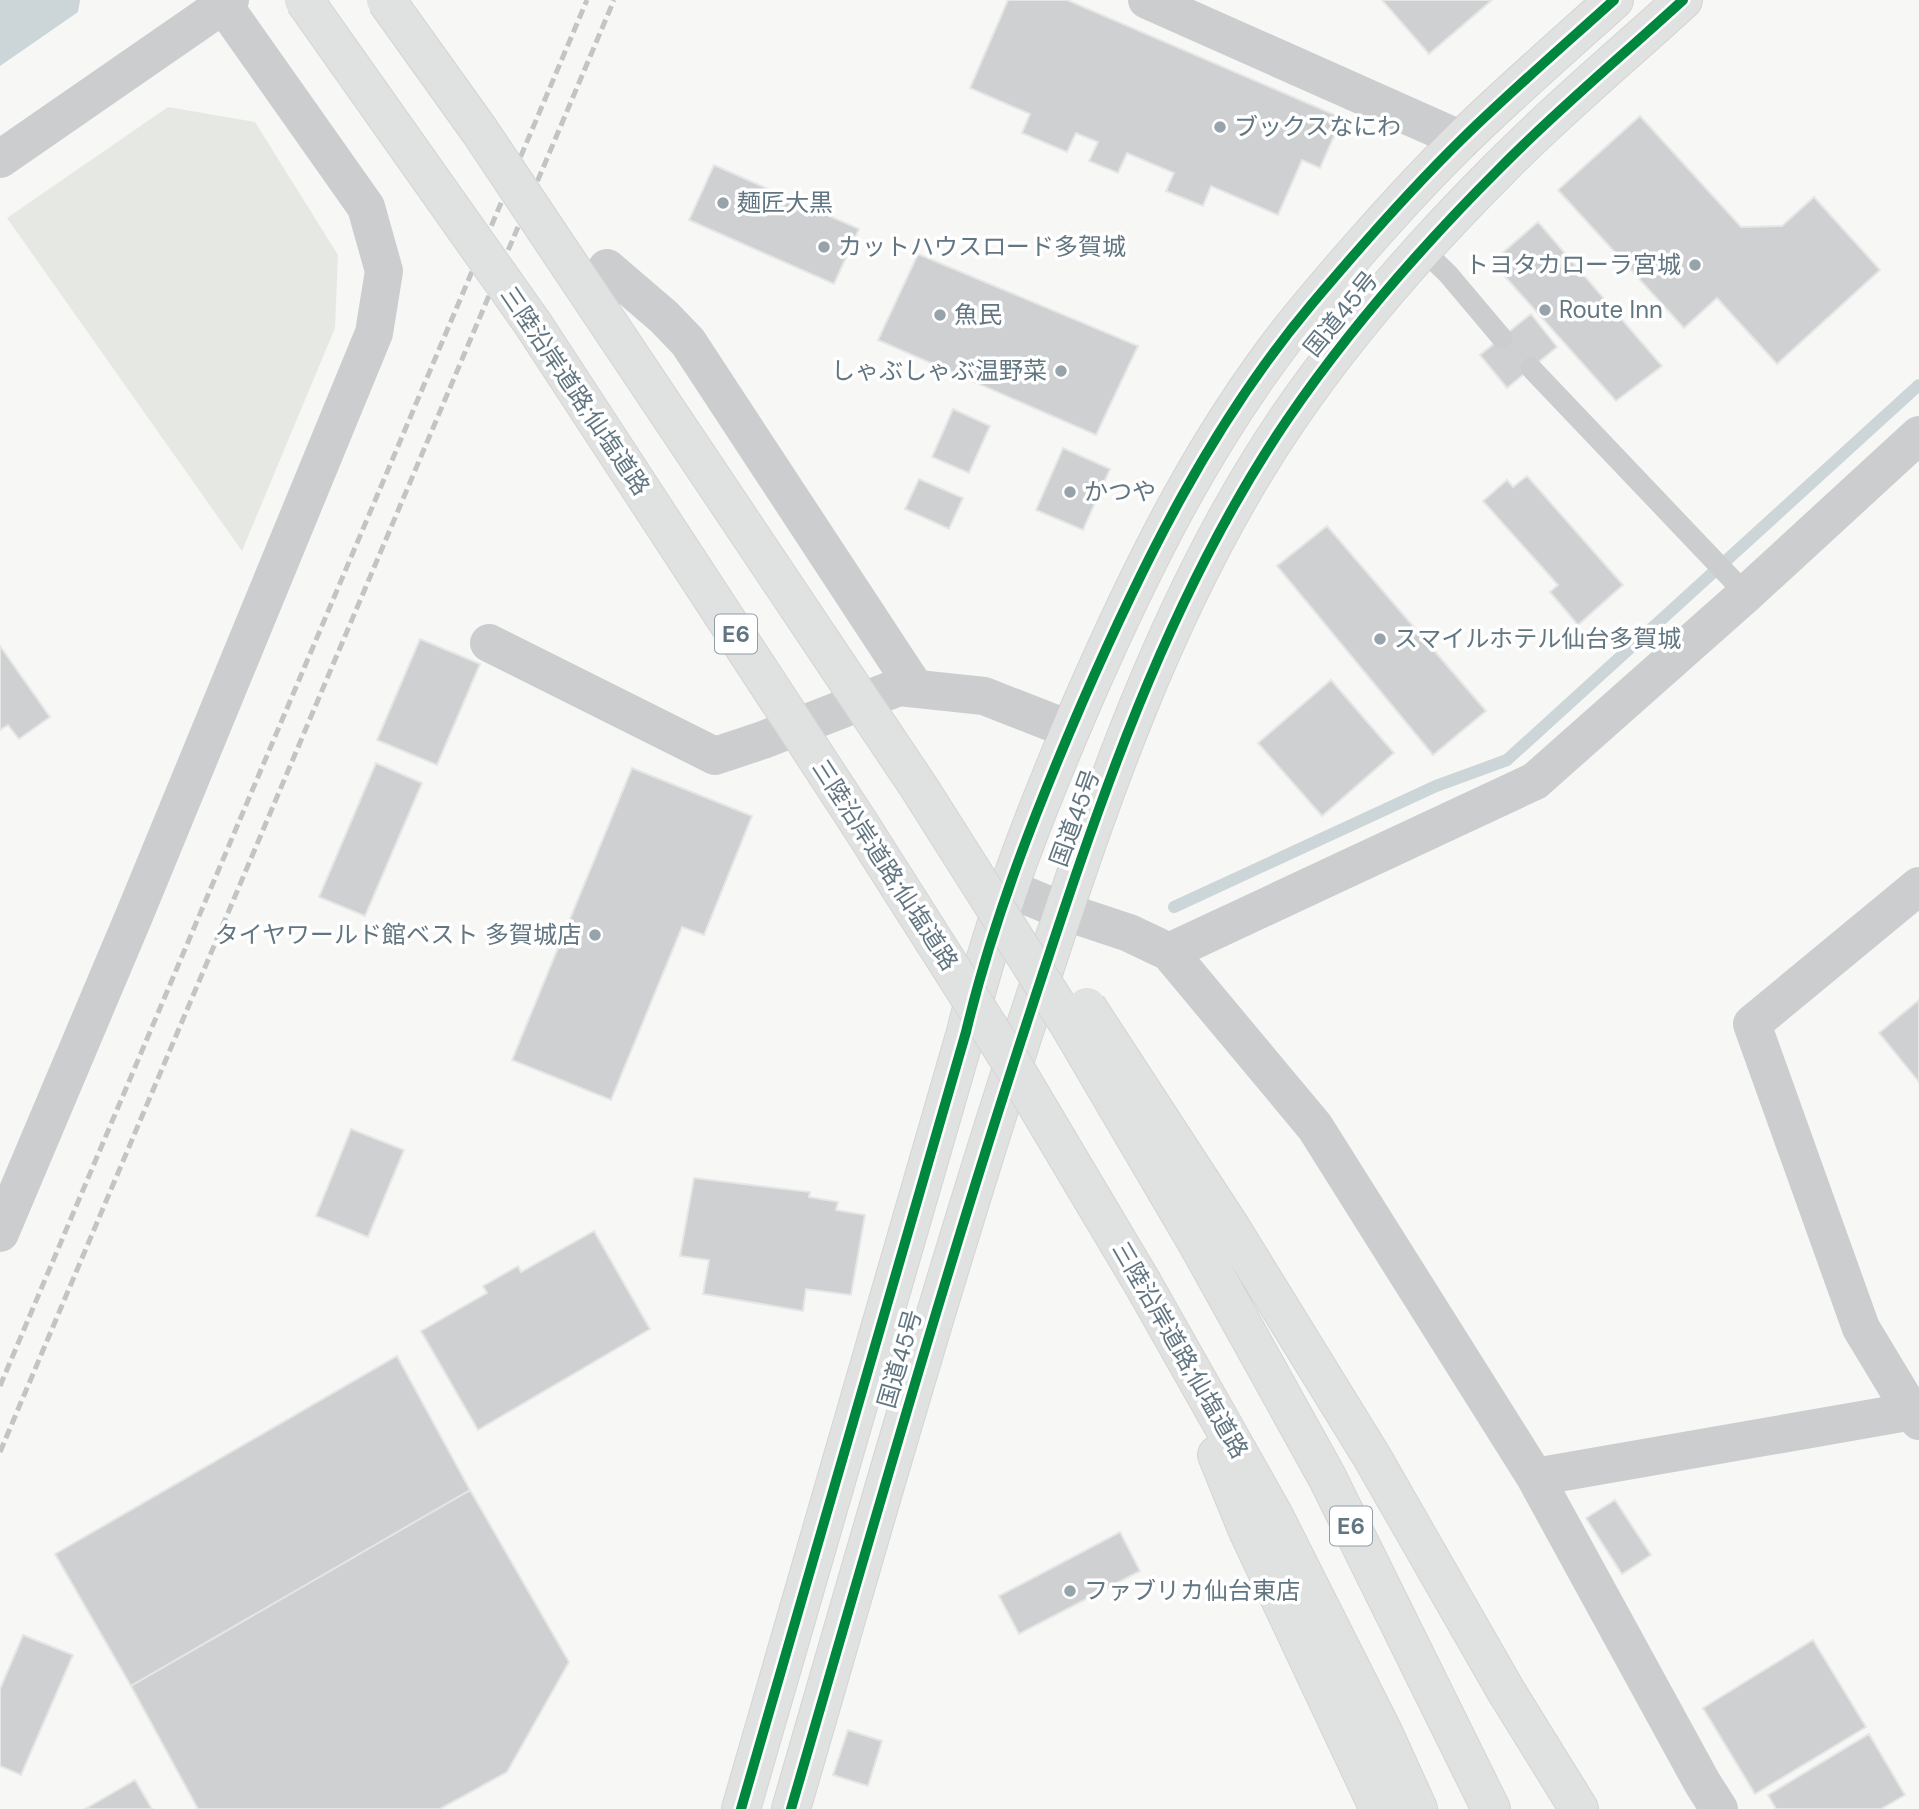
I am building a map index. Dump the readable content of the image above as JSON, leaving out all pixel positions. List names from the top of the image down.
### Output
{
  "streets": {
    "highway": ["国道45号", "三陸沿岸道路;仙塩道路", "E6"]
  },
  "places": [
    "ブックスなにわ",
    "麺匠大黒",
    "カットハウスロード多賀城",
    "トヨタカローラ宮城",
    "Route Inn",
    "魚民",
    "しゃぶしゃぶ温野菜",
    "かつや",
    "スマイルホテル仙台多賀城",
    "タイヤワールド館ベスト 多賀城店",
    "ファブリカ仙台東店"
  ]
}
